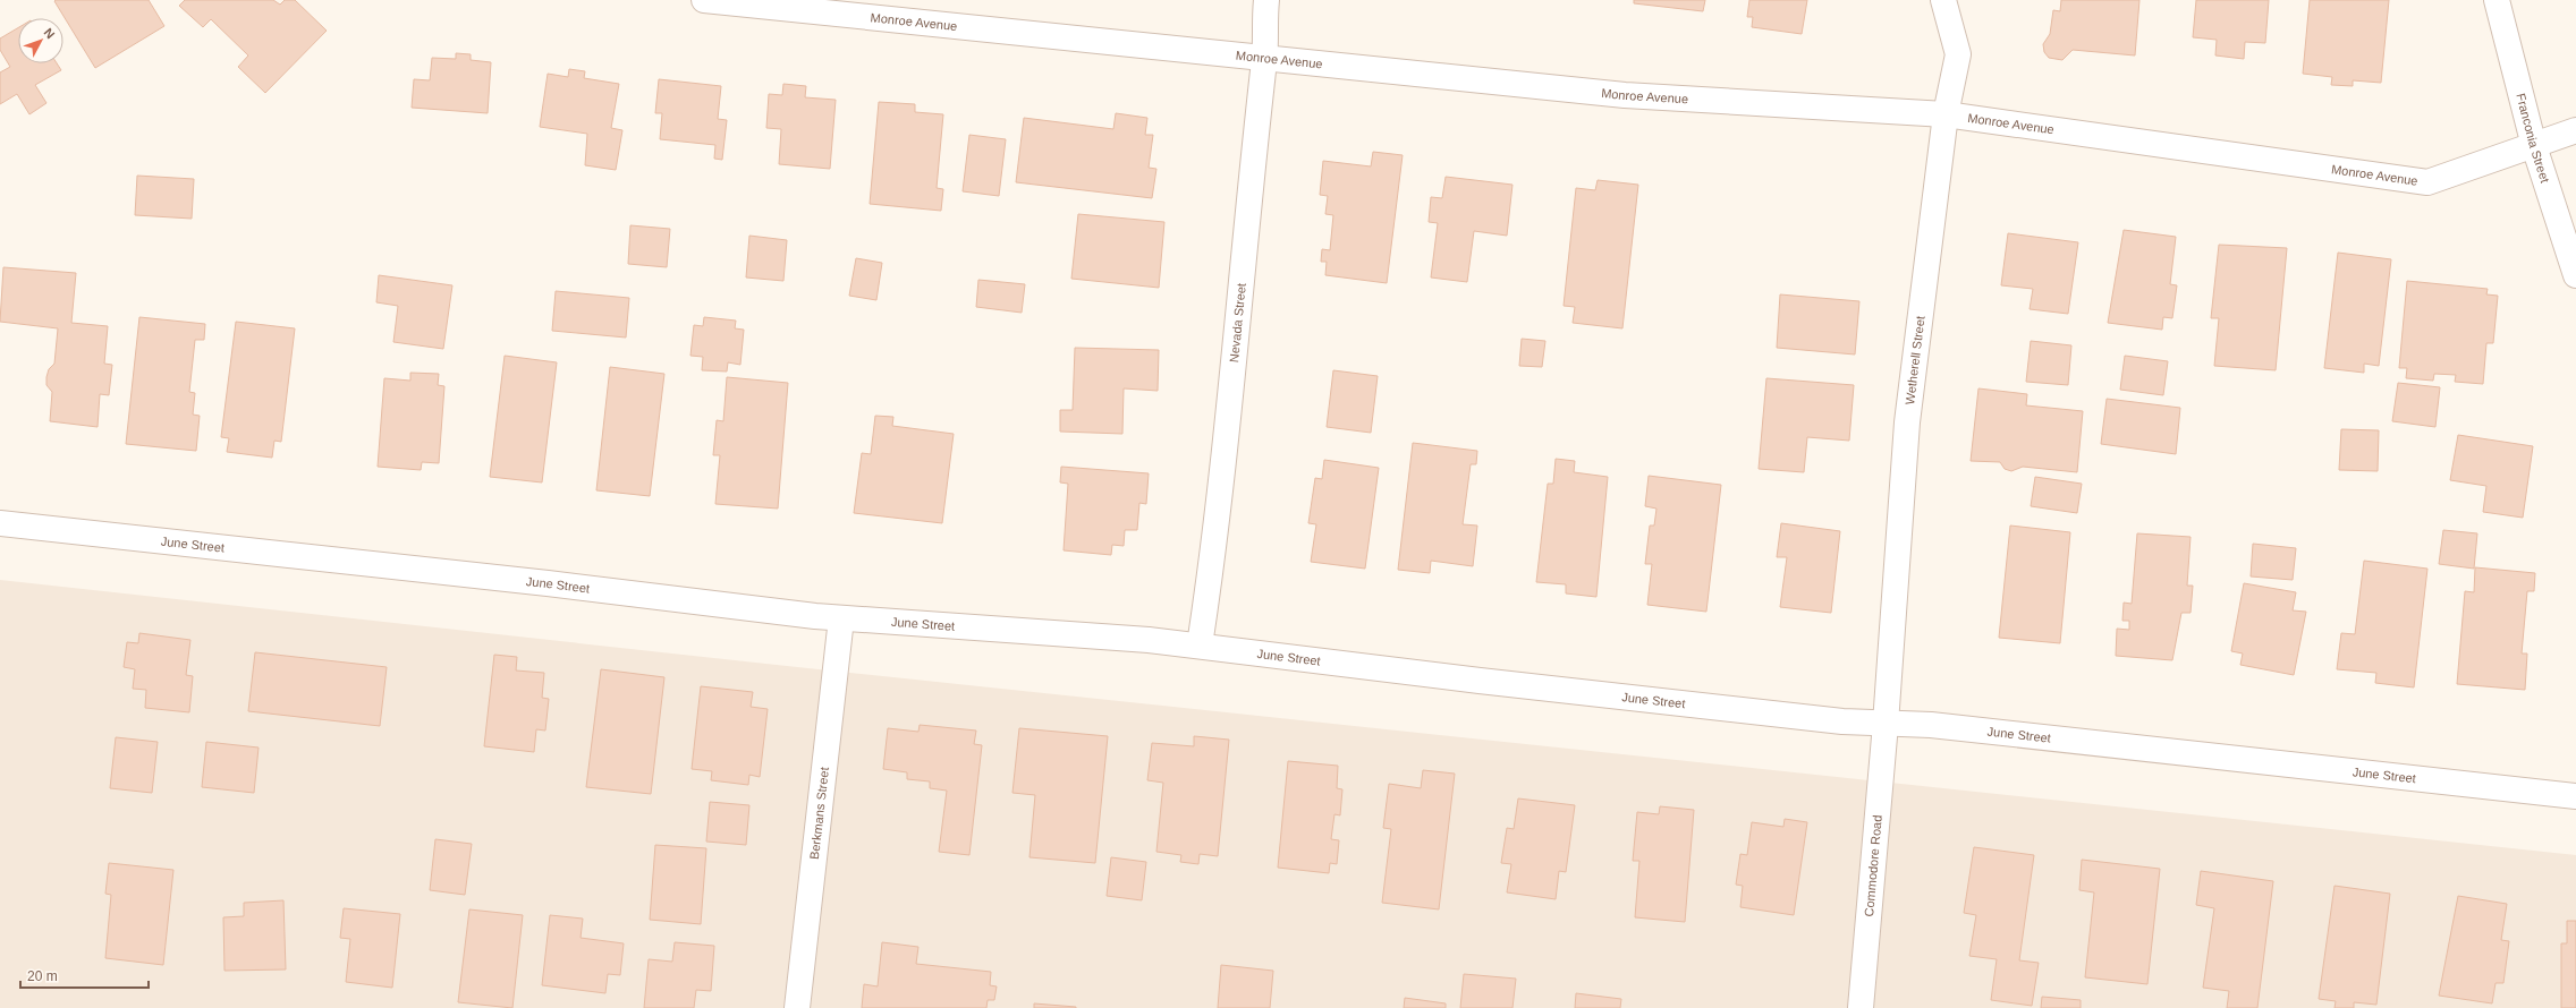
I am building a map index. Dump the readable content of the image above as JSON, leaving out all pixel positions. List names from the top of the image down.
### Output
{
  "streets": {
    "street": [
      "Monroe Avenue",
      "Franconia Street",
      "Nevada Street",
      "Wetherell Street",
      "June Street",
      "Berkmans Street",
      "Commodore Road"
    ]
  },
  "crossings": [
    ["Monroe Avenue", "Franconia Street"],
    ["Monroe Avenue", "Nevada Street"],
    ["Monroe Avenue", "Wetherell Street"],
    ["Nevada Street", "June Street"],
    ["Wetherell Street", "June Street"],
    ["Wetherell Street", "Commodore Road"],
    ["June Street", "Berkmans Street"],
    ["June Street", "Commodore Road"]
  ],
  "scale_bar": "20 m",
  "north": "top right"
}
